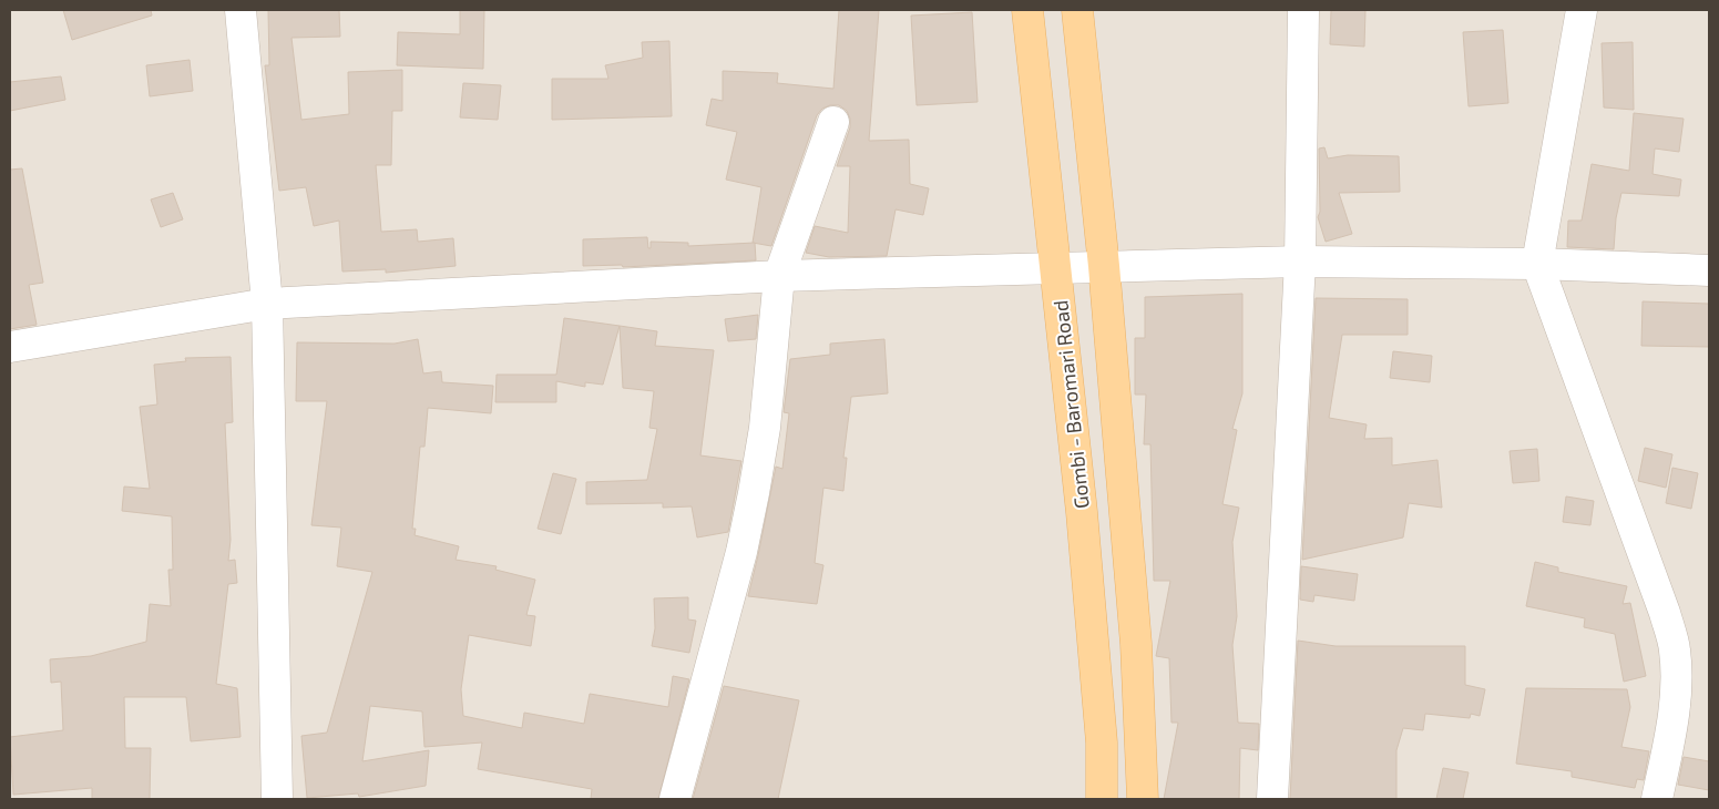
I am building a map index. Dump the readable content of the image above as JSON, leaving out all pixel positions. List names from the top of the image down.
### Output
{
  "streets": {
    "main road": ["Gombi - Baromari Road"]
  }
}
